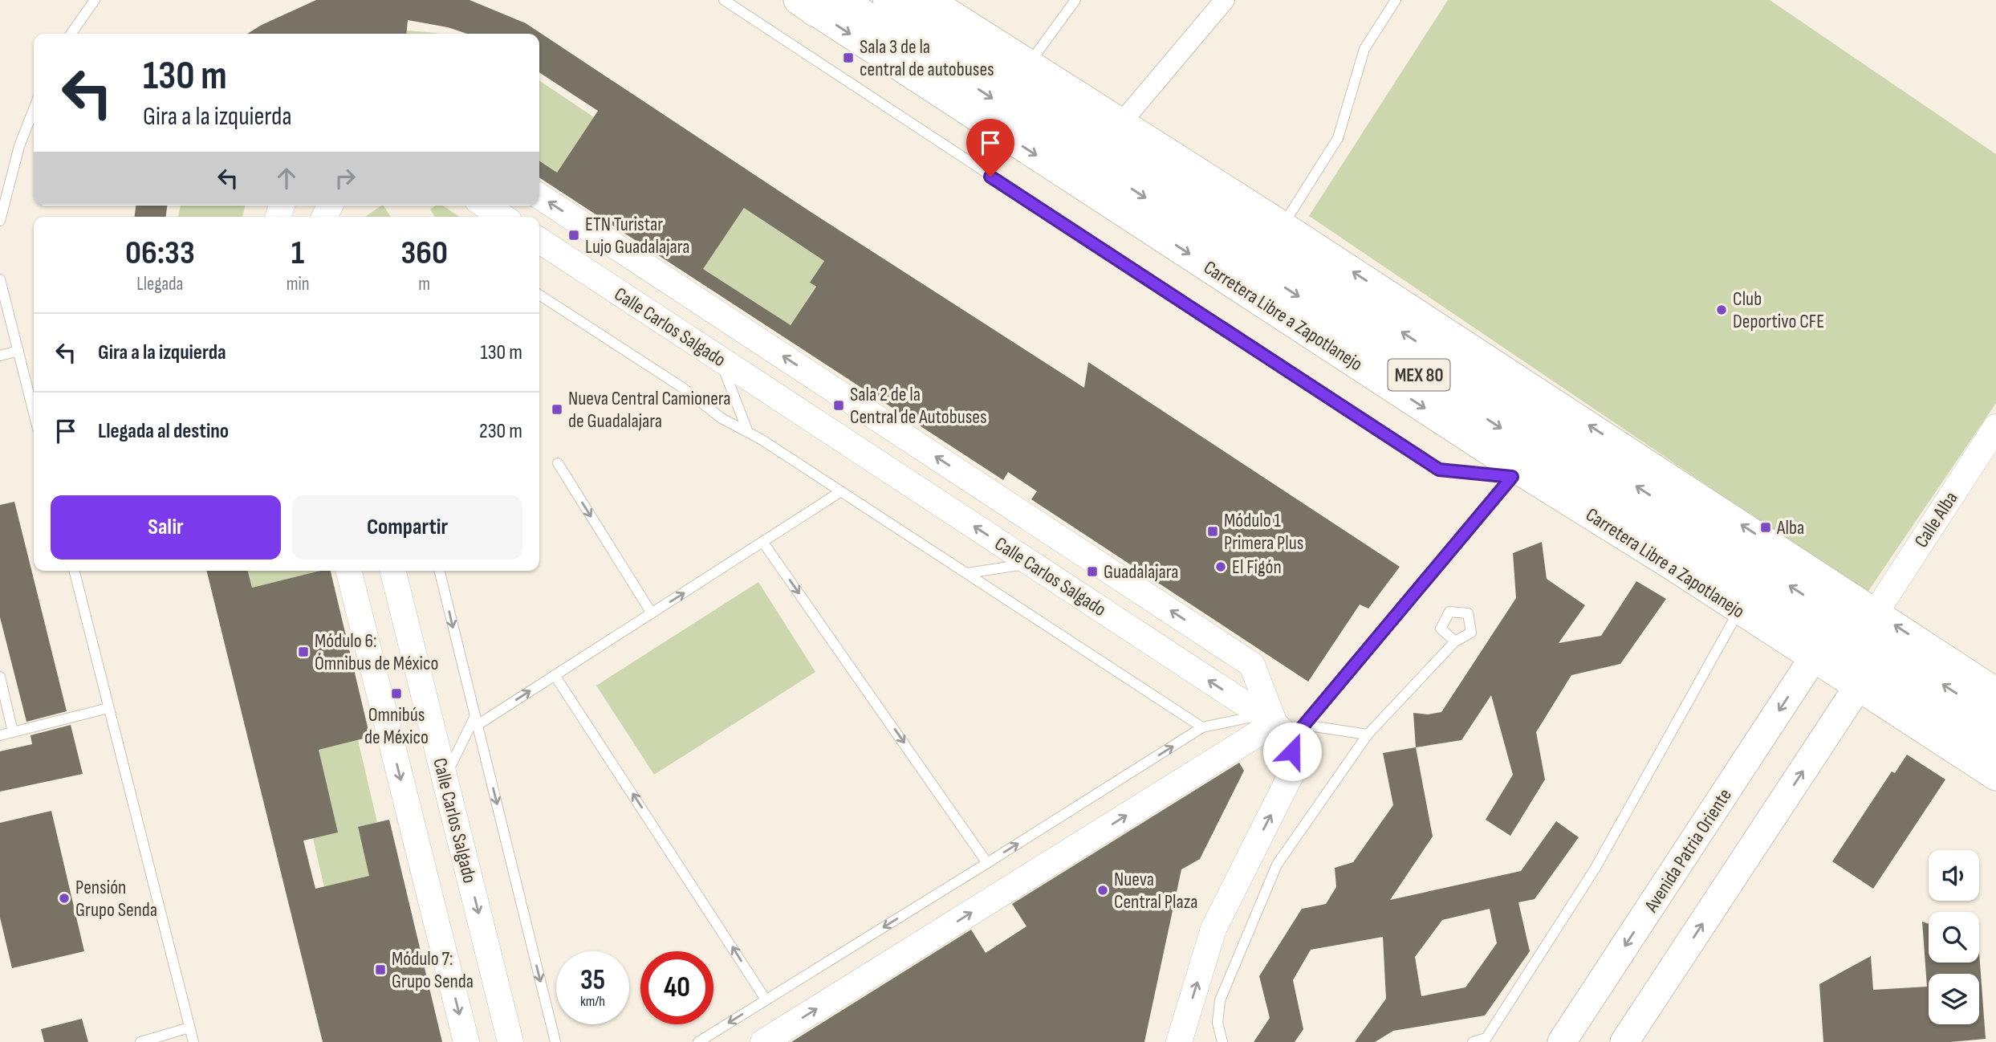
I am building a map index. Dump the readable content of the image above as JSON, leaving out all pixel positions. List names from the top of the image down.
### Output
{
  "streets": {
    "main road": ["Carretera Libre a Zapotlanejo", "MEX 80", "Avenida Patria Oriente"],
    "street": ["Calle Carlos Salgado", "Calle Alba"]
  },
  "crossings": [
    ["Carretera Libre a Zapotlanejo", "Avenida Patria Oriente"]
  ],
  "places": {
    "transit": [
      "Sala 3 de la central de autobuses",
      "ETN Turistar Lujo Guadalajara",
      "Sala 2 de la Central de Autobuses",
      "Nueva Central Camionera de Guadalajara",
      "Alba",
      "Módulo 1 Primera Plus",
      "Guadalajara",
      "Módulo 6: Ómnibus de México",
      "Omnibús de México",
      "Módulo 7: Grupo Senda"
    ],
    "other": [
      "Club Deportivo CFE",
      "El Figón",
      "Nueva Central Plaza",
      "Pensión Grupo Senda"
    ]
  },
  "page": {
    "turn": ["130 m", "Gira a la izquierda"],
    "eta": [
      "06:33",
      "Llegada",
      "1",
      "min",
      "360",
      "m"
    ],
    "list": [
      {
        "name": "Gira a la izquierda",
        "value": "130 m"
      },
      {
        "name": "Llegada al destino",
        "value": "230 m"
      }
    ],
    "buttons": ["Salir", "Compartir"],
    "speed": "35 km/h",
    "limit": "40"
  }
}
